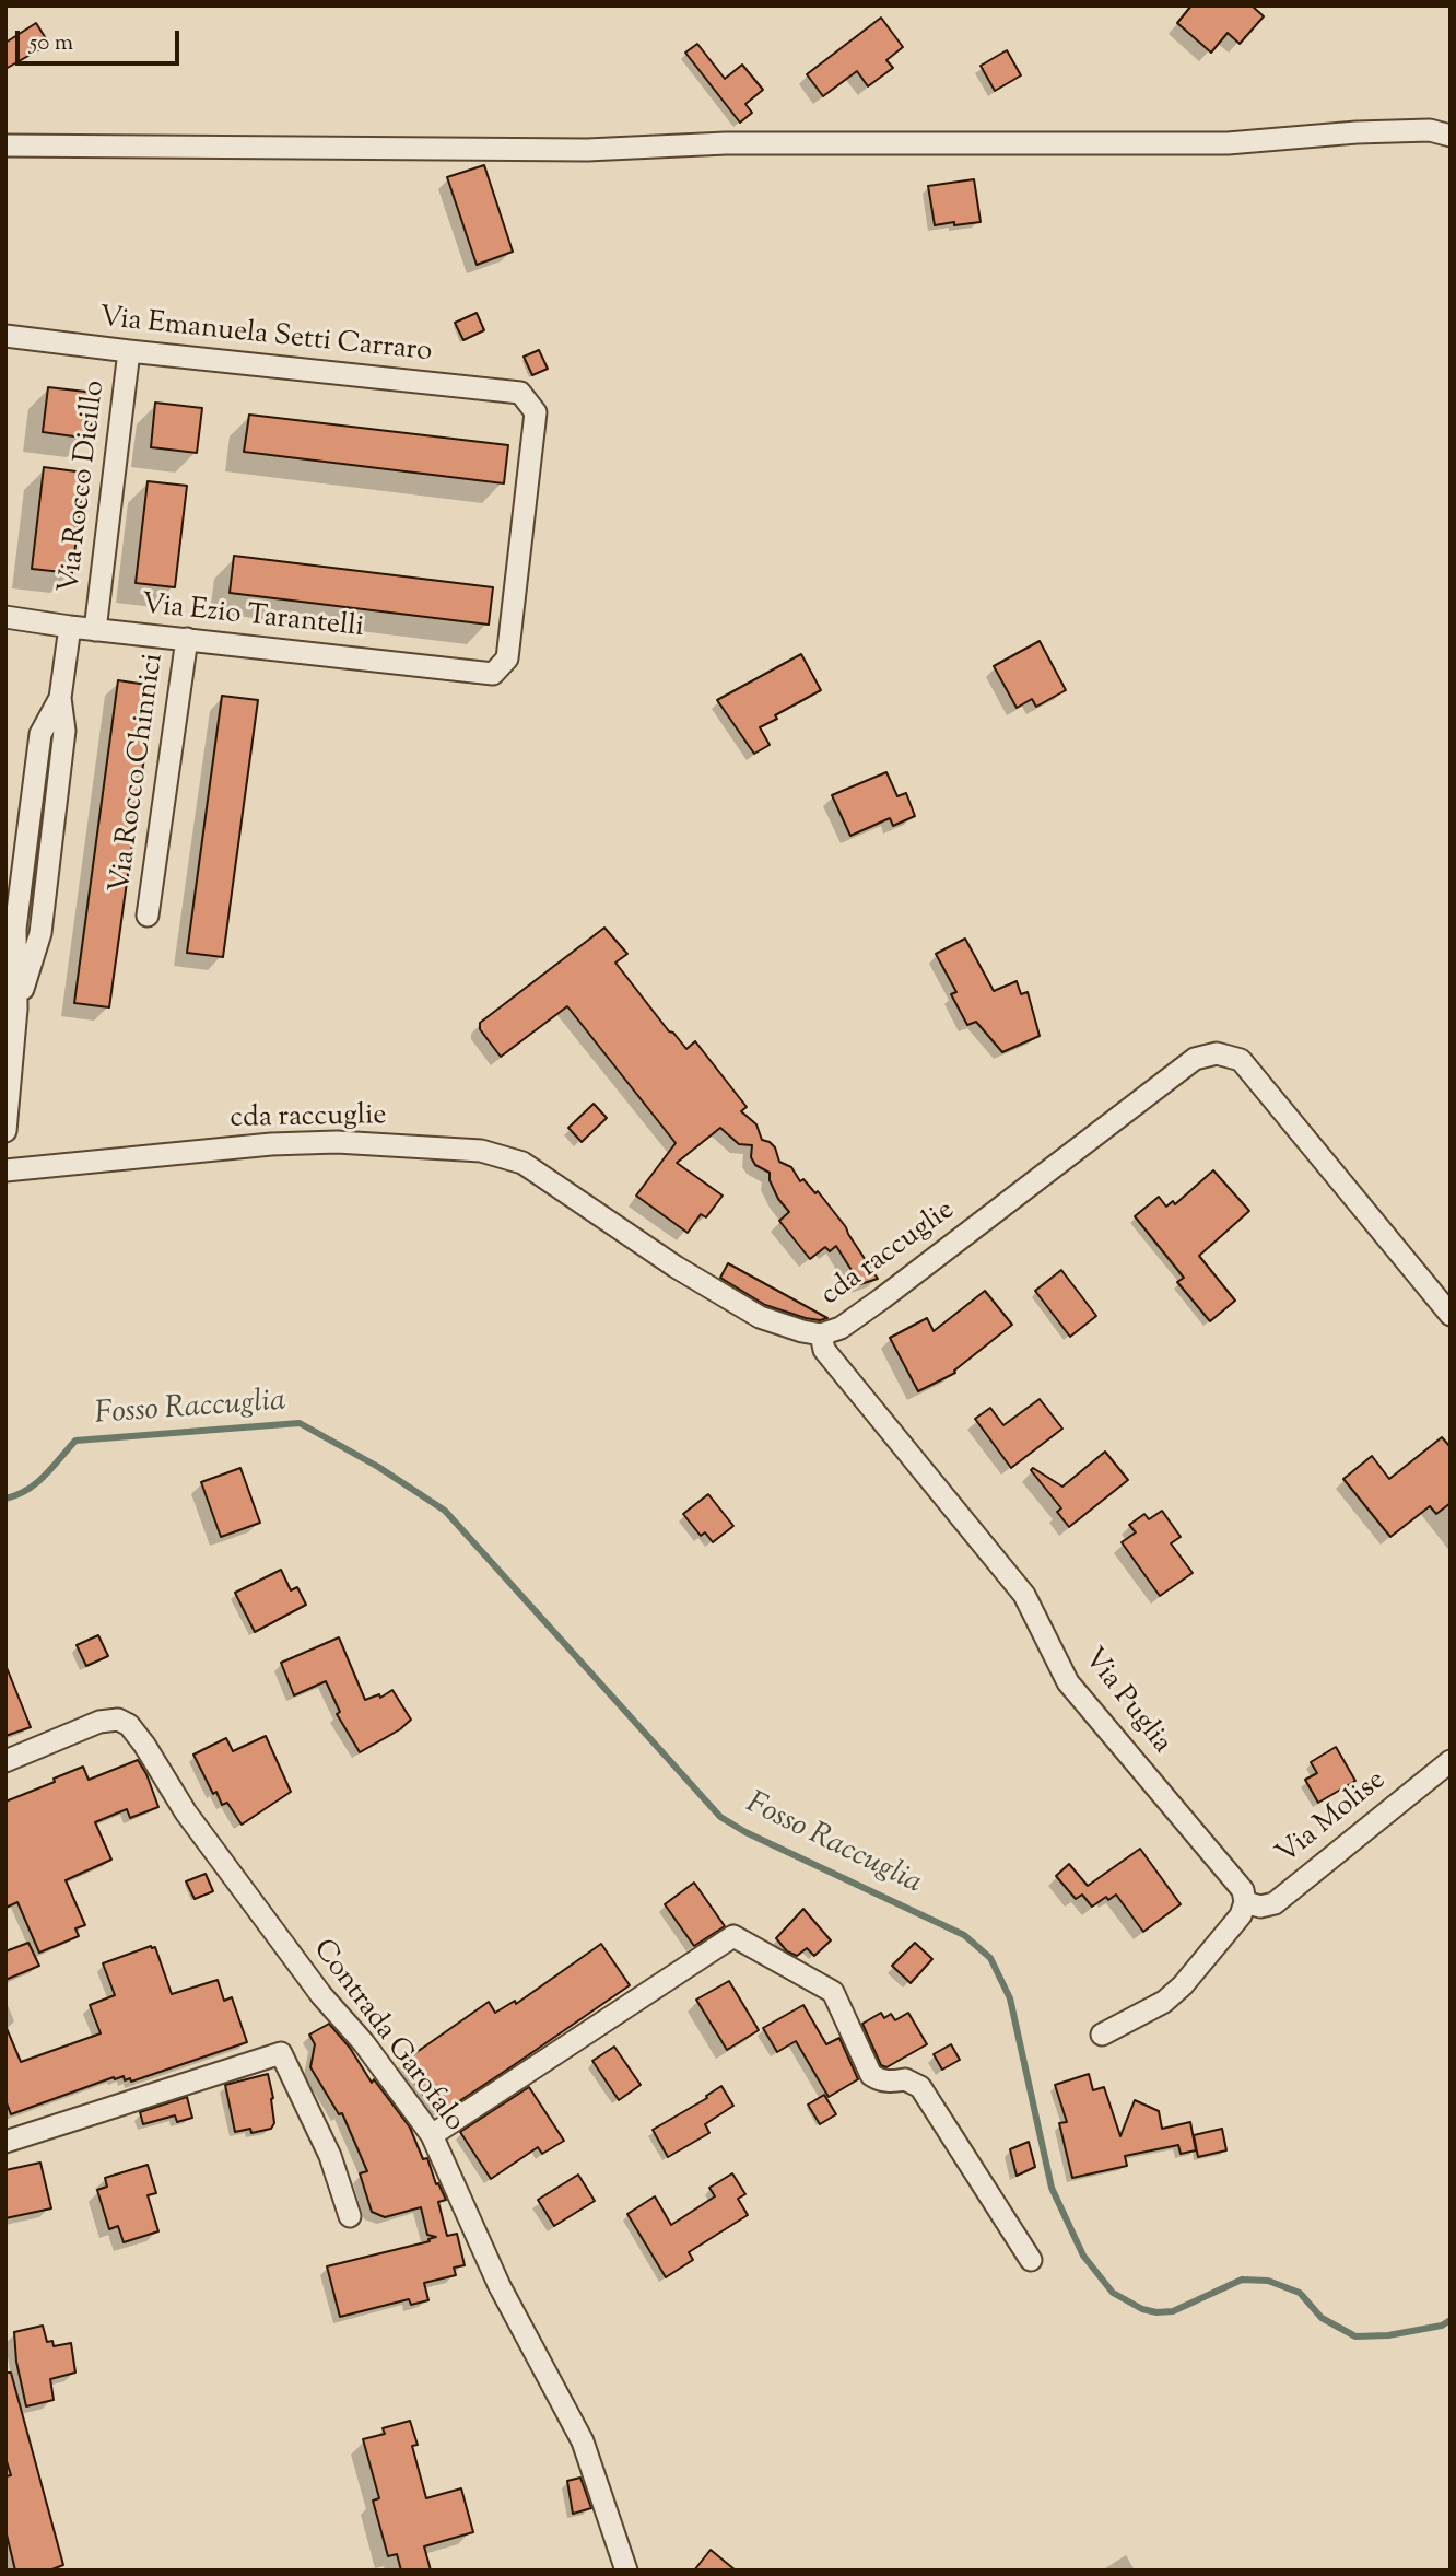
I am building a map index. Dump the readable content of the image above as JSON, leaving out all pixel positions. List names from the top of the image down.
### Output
{
  "streets": {
    "street": [
      "Via Emanuela Setti Carraro",
      "Via Rocco Dicillo",
      "Via Ezio Tarantelli",
      "Via Rocco Chinnici",
      "cda raccuglie",
      "Via Puglia",
      "Via Molise",
      "Contrada Garofalo"
    ]
  },
  "crossings": [
    ["Via Emanuela Setti Carraro", "Via Rocco Dicillo"],
    ["Via Emanuela Setti Carraro", "Via Ezio Tarantelli"],
    ["Via Rocco Dicillo", "Via Ezio Tarantelli"],
    ["Via Ezio Tarantelli", "Via Rocco Chinnici"],
    ["cda raccuglie", "Via Puglia"],
    ["Via Puglia", "Via Molise"]
  ],
  "water": ["Fosso Raccuglia"],
  "scale_bar": "50 m"
}
